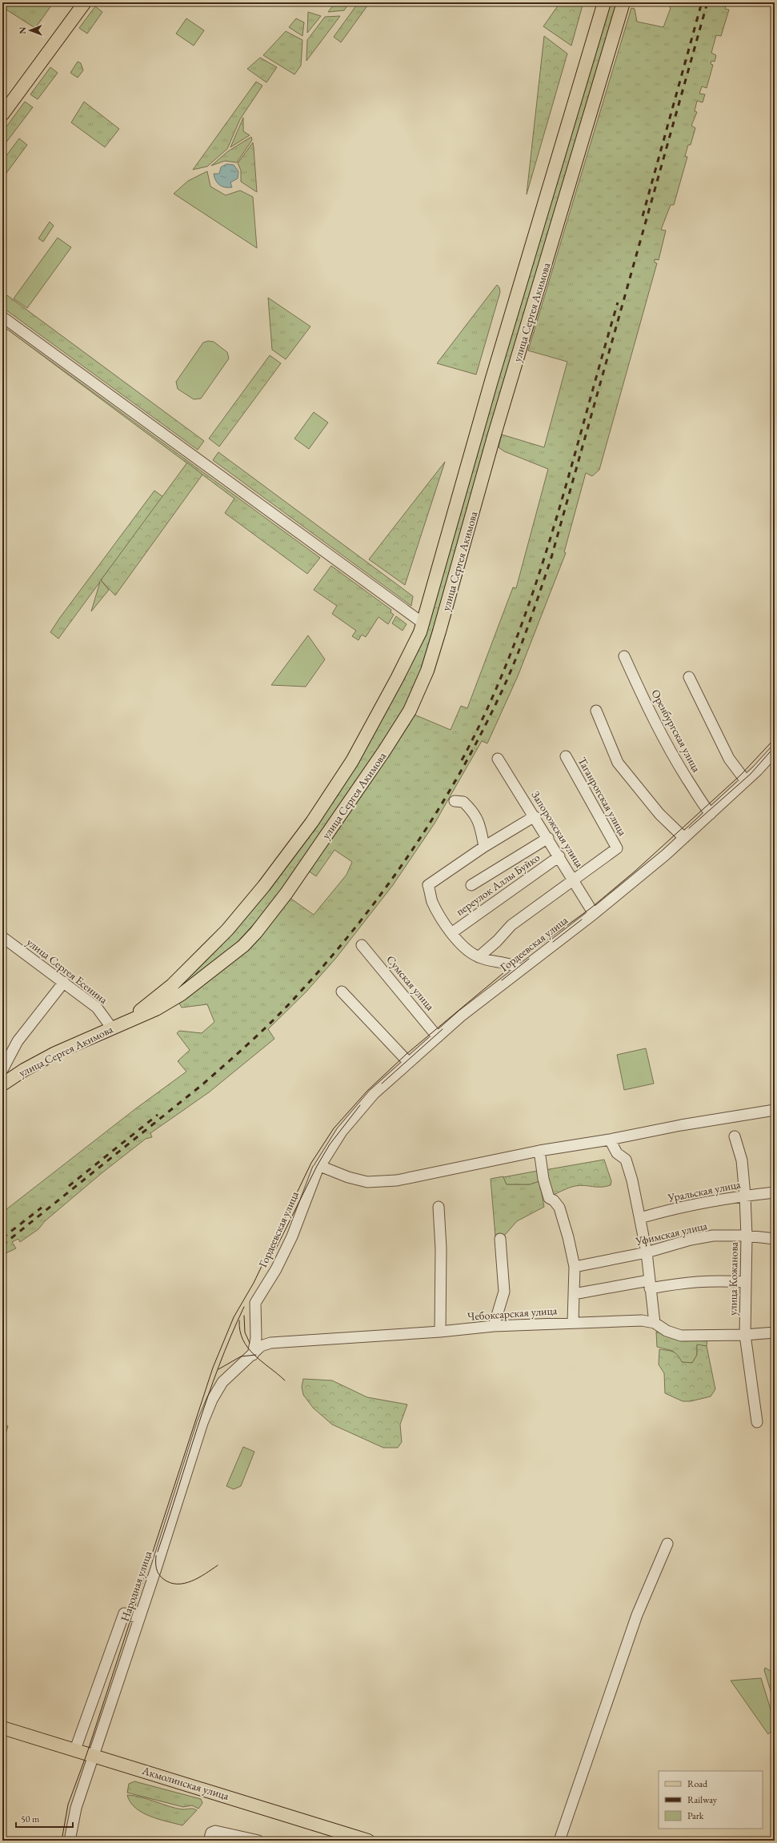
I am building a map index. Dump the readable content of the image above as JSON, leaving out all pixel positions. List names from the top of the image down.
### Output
{
  "streets": {
    "main road": ["улица Сергея Акимова", "Акмолинская улица"],
    "street": [
      "Оренбургская улица",
      "Таганрогская улица",
      "Запорожская улица",
      "переулок Аллы Буйко",
      "Гордеевская улица",
      "улица Сергея Есенина",
      "Сумская улица",
      "Уральская улица",
      "Уфимская улица",
      "улица Кожанова",
      "Чебоксарская улица",
      "Народная улица"
    ]
  },
  "crossings": [
    ["улица Сергея Акимова", "улица Сергея Есенина"],
    ["Оренбургская улица", "Гордеевская улица"],
    ["Таганрогская улица", "Запорожская улица"],
    ["Запорожская улица", "переулок Аллы Буйко"],
    ["Запорожская улица", "Гордеевская улица"],
    ["Гордеевская улица", "Сумская улица"],
    ["Гордеевская улица", "Чебоксарская улица"],
    ["Гордеевская улица", "Народная улица"],
    ["Уральская улица", "улица Кожанова"],
    ["Уфимская улица", "улица Кожанова"],
    ["улица Кожанова", "Чебоксарская улица"],
    ["Чебоксарская улица", "Народная улица"],
    ["Народная улица", "Акмолинская улица"]
  ],
  "legend": ["Road", "Railway", "Park"],
  "scale_bar": "50 m",
  "north": "left"
}
